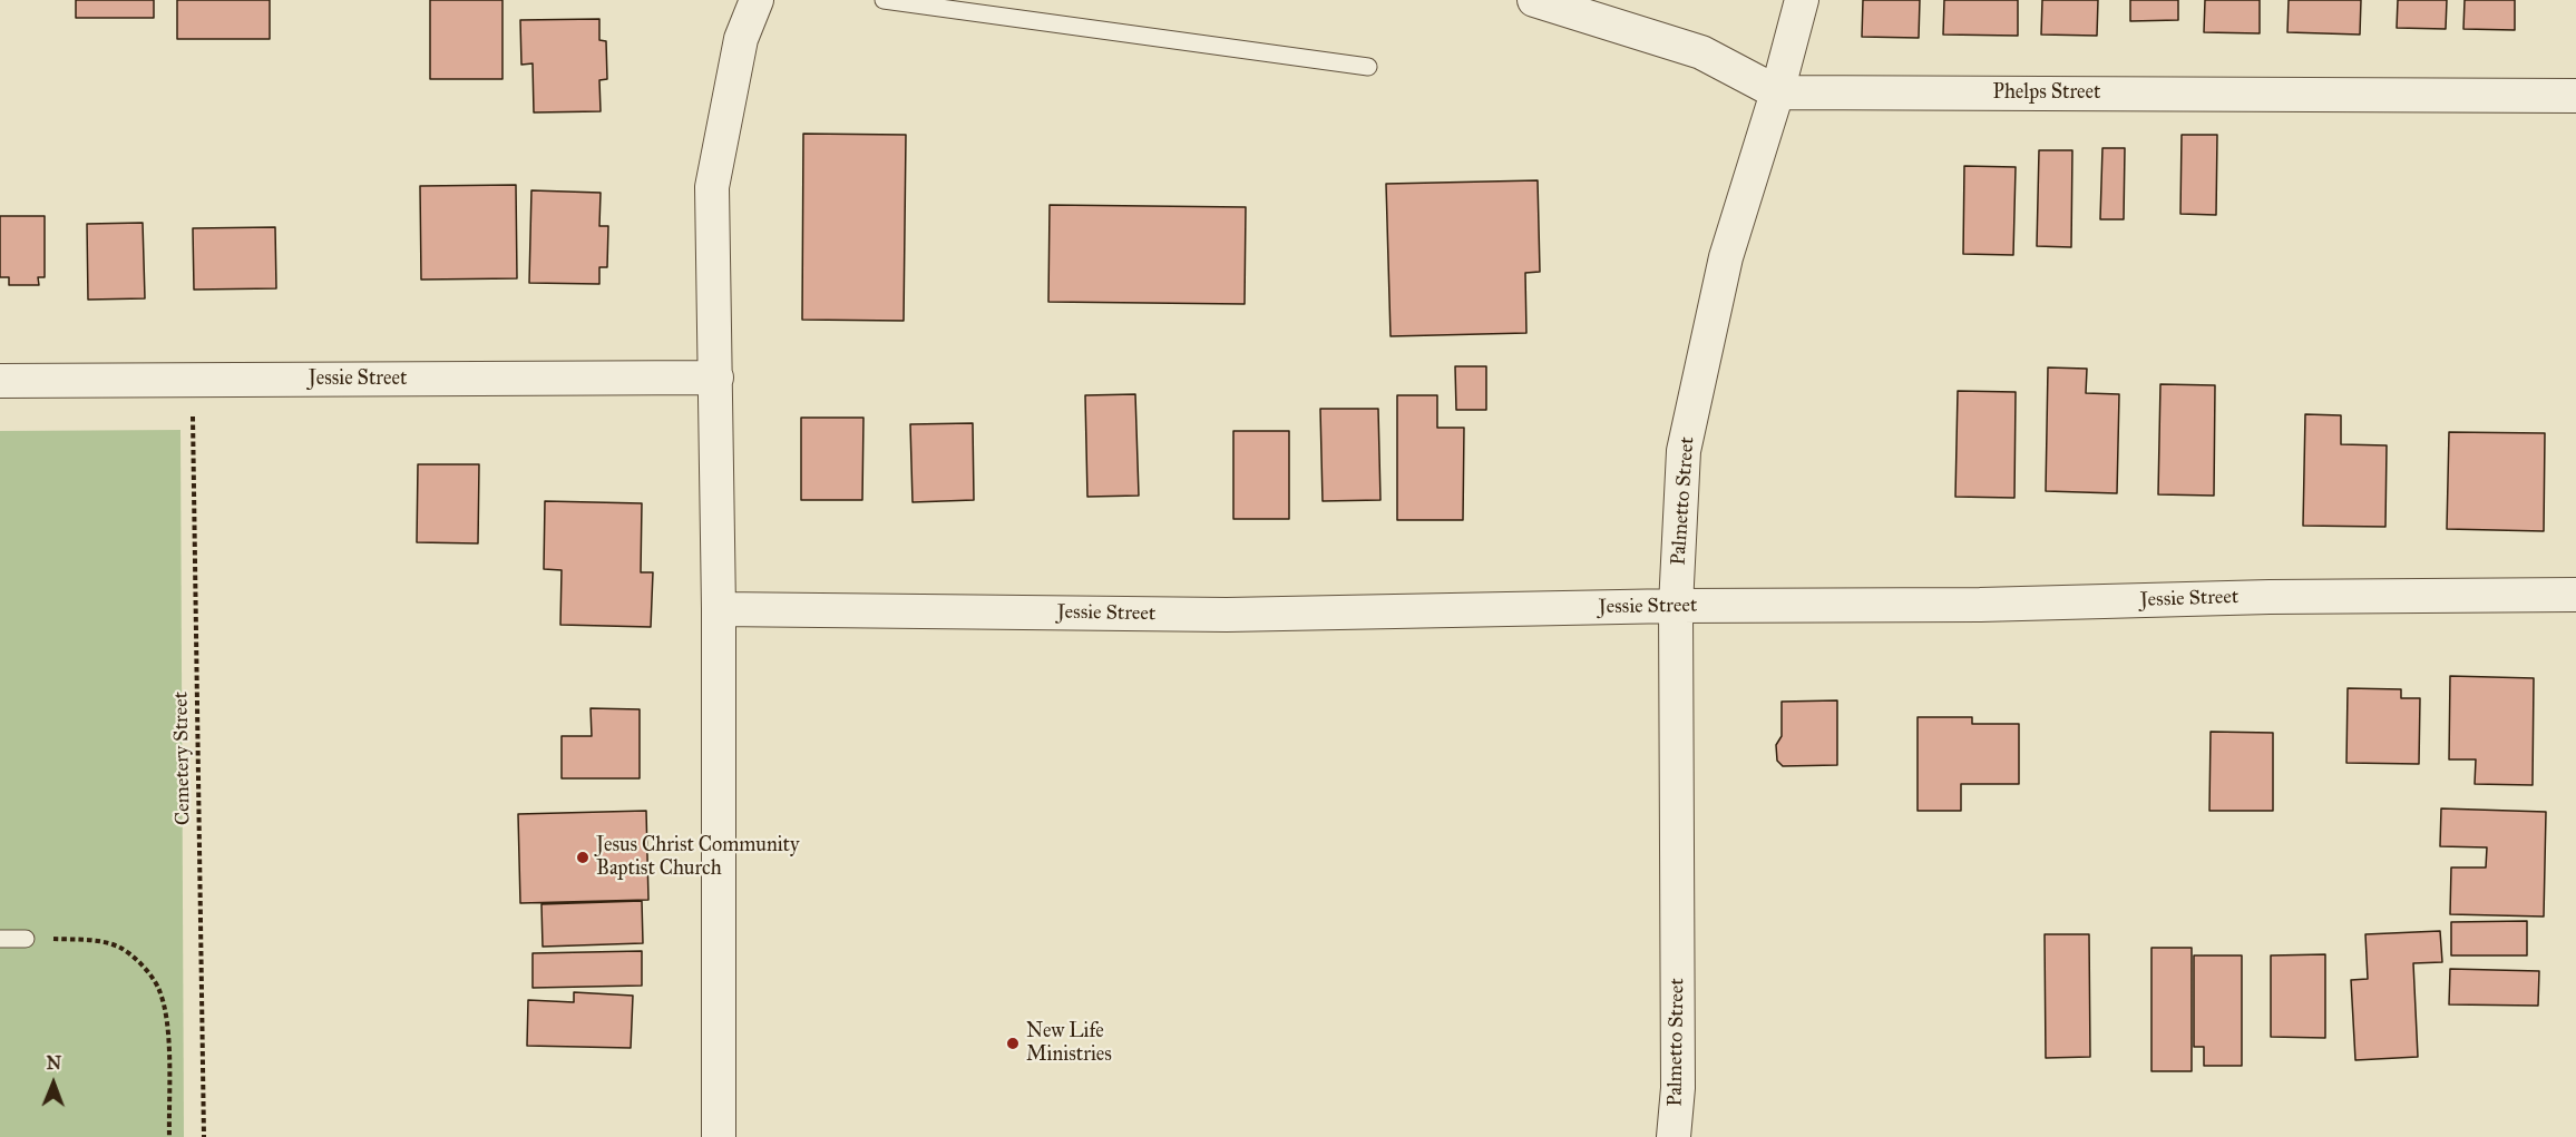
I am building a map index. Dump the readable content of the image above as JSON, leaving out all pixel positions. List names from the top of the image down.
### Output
{
  "streets": {
    "street": ["Phelps Street", "Jessie Street", "Palmetto Street"],
    "path": ["Cemetery Street"]
  },
  "crossings": [
    ["Phelps Street", "Palmetto Street"],
    ["Jessie Street", "Palmetto Street"],
    ["Jessie Street", "Cemetery Street"]
  ],
  "places": ["Jesus Christ Community Baptist Church", "New Life Ministries"],
  "north": "top"
}
